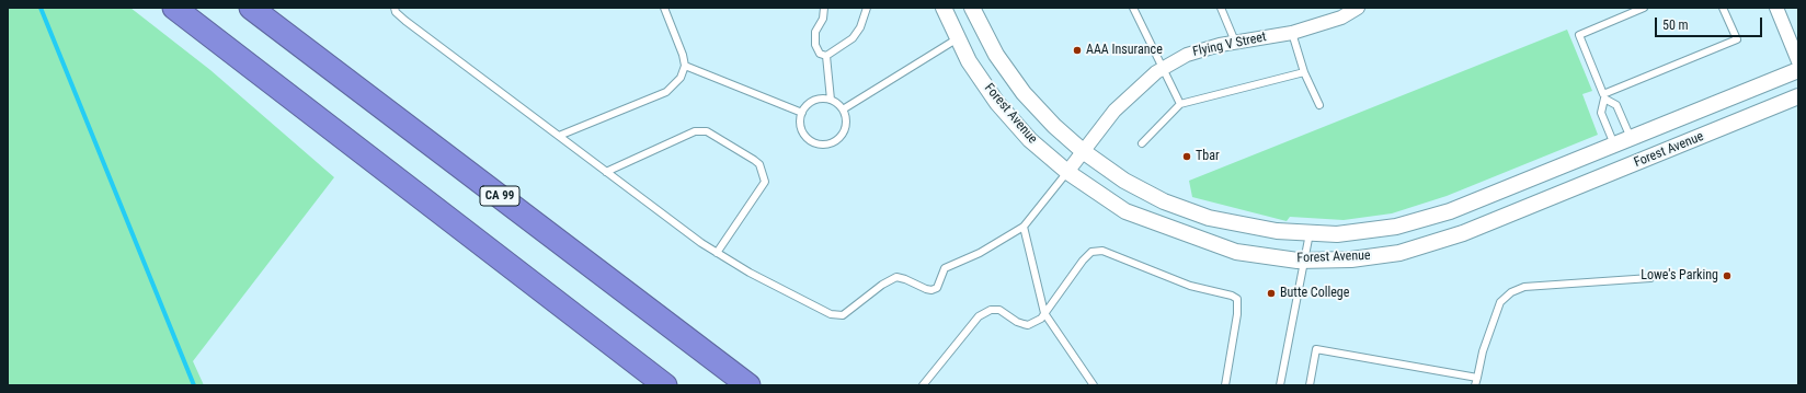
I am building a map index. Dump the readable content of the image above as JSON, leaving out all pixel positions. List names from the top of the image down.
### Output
{
  "streets": {
    "highway": ["CA 99"],
    "street": ["Flying V Street", "Forest Avenue"]
  },
  "crossings": [
    ["Flying V Street", "Forest Avenue"]
  ],
  "places": [
    "AAA Insurance",
    "Tbar",
    "Lowe's Parking",
    "Butte College"
  ],
  "scale_bar": "50 m"
}
